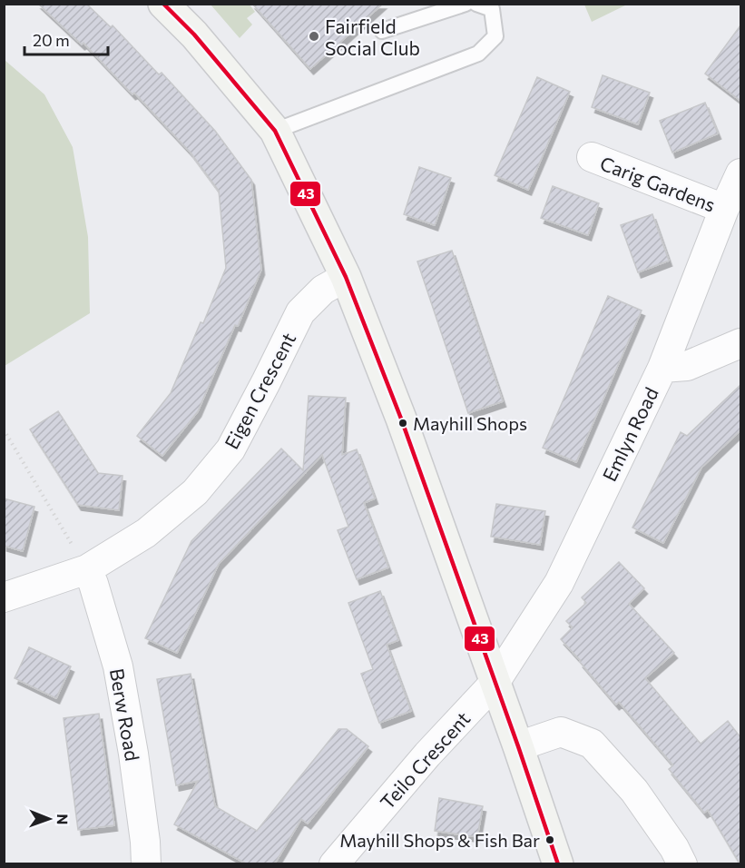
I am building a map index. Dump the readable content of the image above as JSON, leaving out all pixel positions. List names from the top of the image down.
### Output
{
  "streets": {
    "street": [
      "Carig Gardens",
      "Eigen Crescent",
      "Emlyn Road",
      "Berw Road",
      "Teilo Crescent"
    ]
  },
  "crossings": [
    ["Carig Gardens", "Emlyn Road"],
    ["Eigen Crescent", "Berw Road"],
    ["Emlyn Road", "Teilo Crescent"]
  ],
  "places": ["Fairfield Social Club", "Mayhill Shops", "Mayhill Shops & Fish Bar"],
  "lines": ["transit line 43"],
  "scale_bar": "20 m",
  "north": "right"
}
